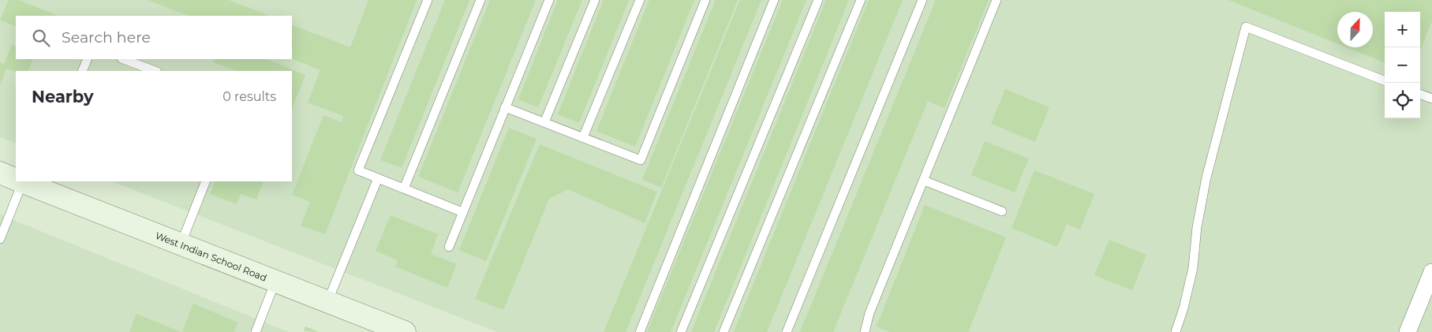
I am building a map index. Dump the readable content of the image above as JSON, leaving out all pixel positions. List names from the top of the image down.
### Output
{
  "streets": {
    "main road": ["West Indian School Road"]
  },
  "north": "top",
  "page": {
    "map_buttons": ["+", "−"],
    "search": "Search here",
    "heading": ["Nearby", "0 results"]
  }
}
